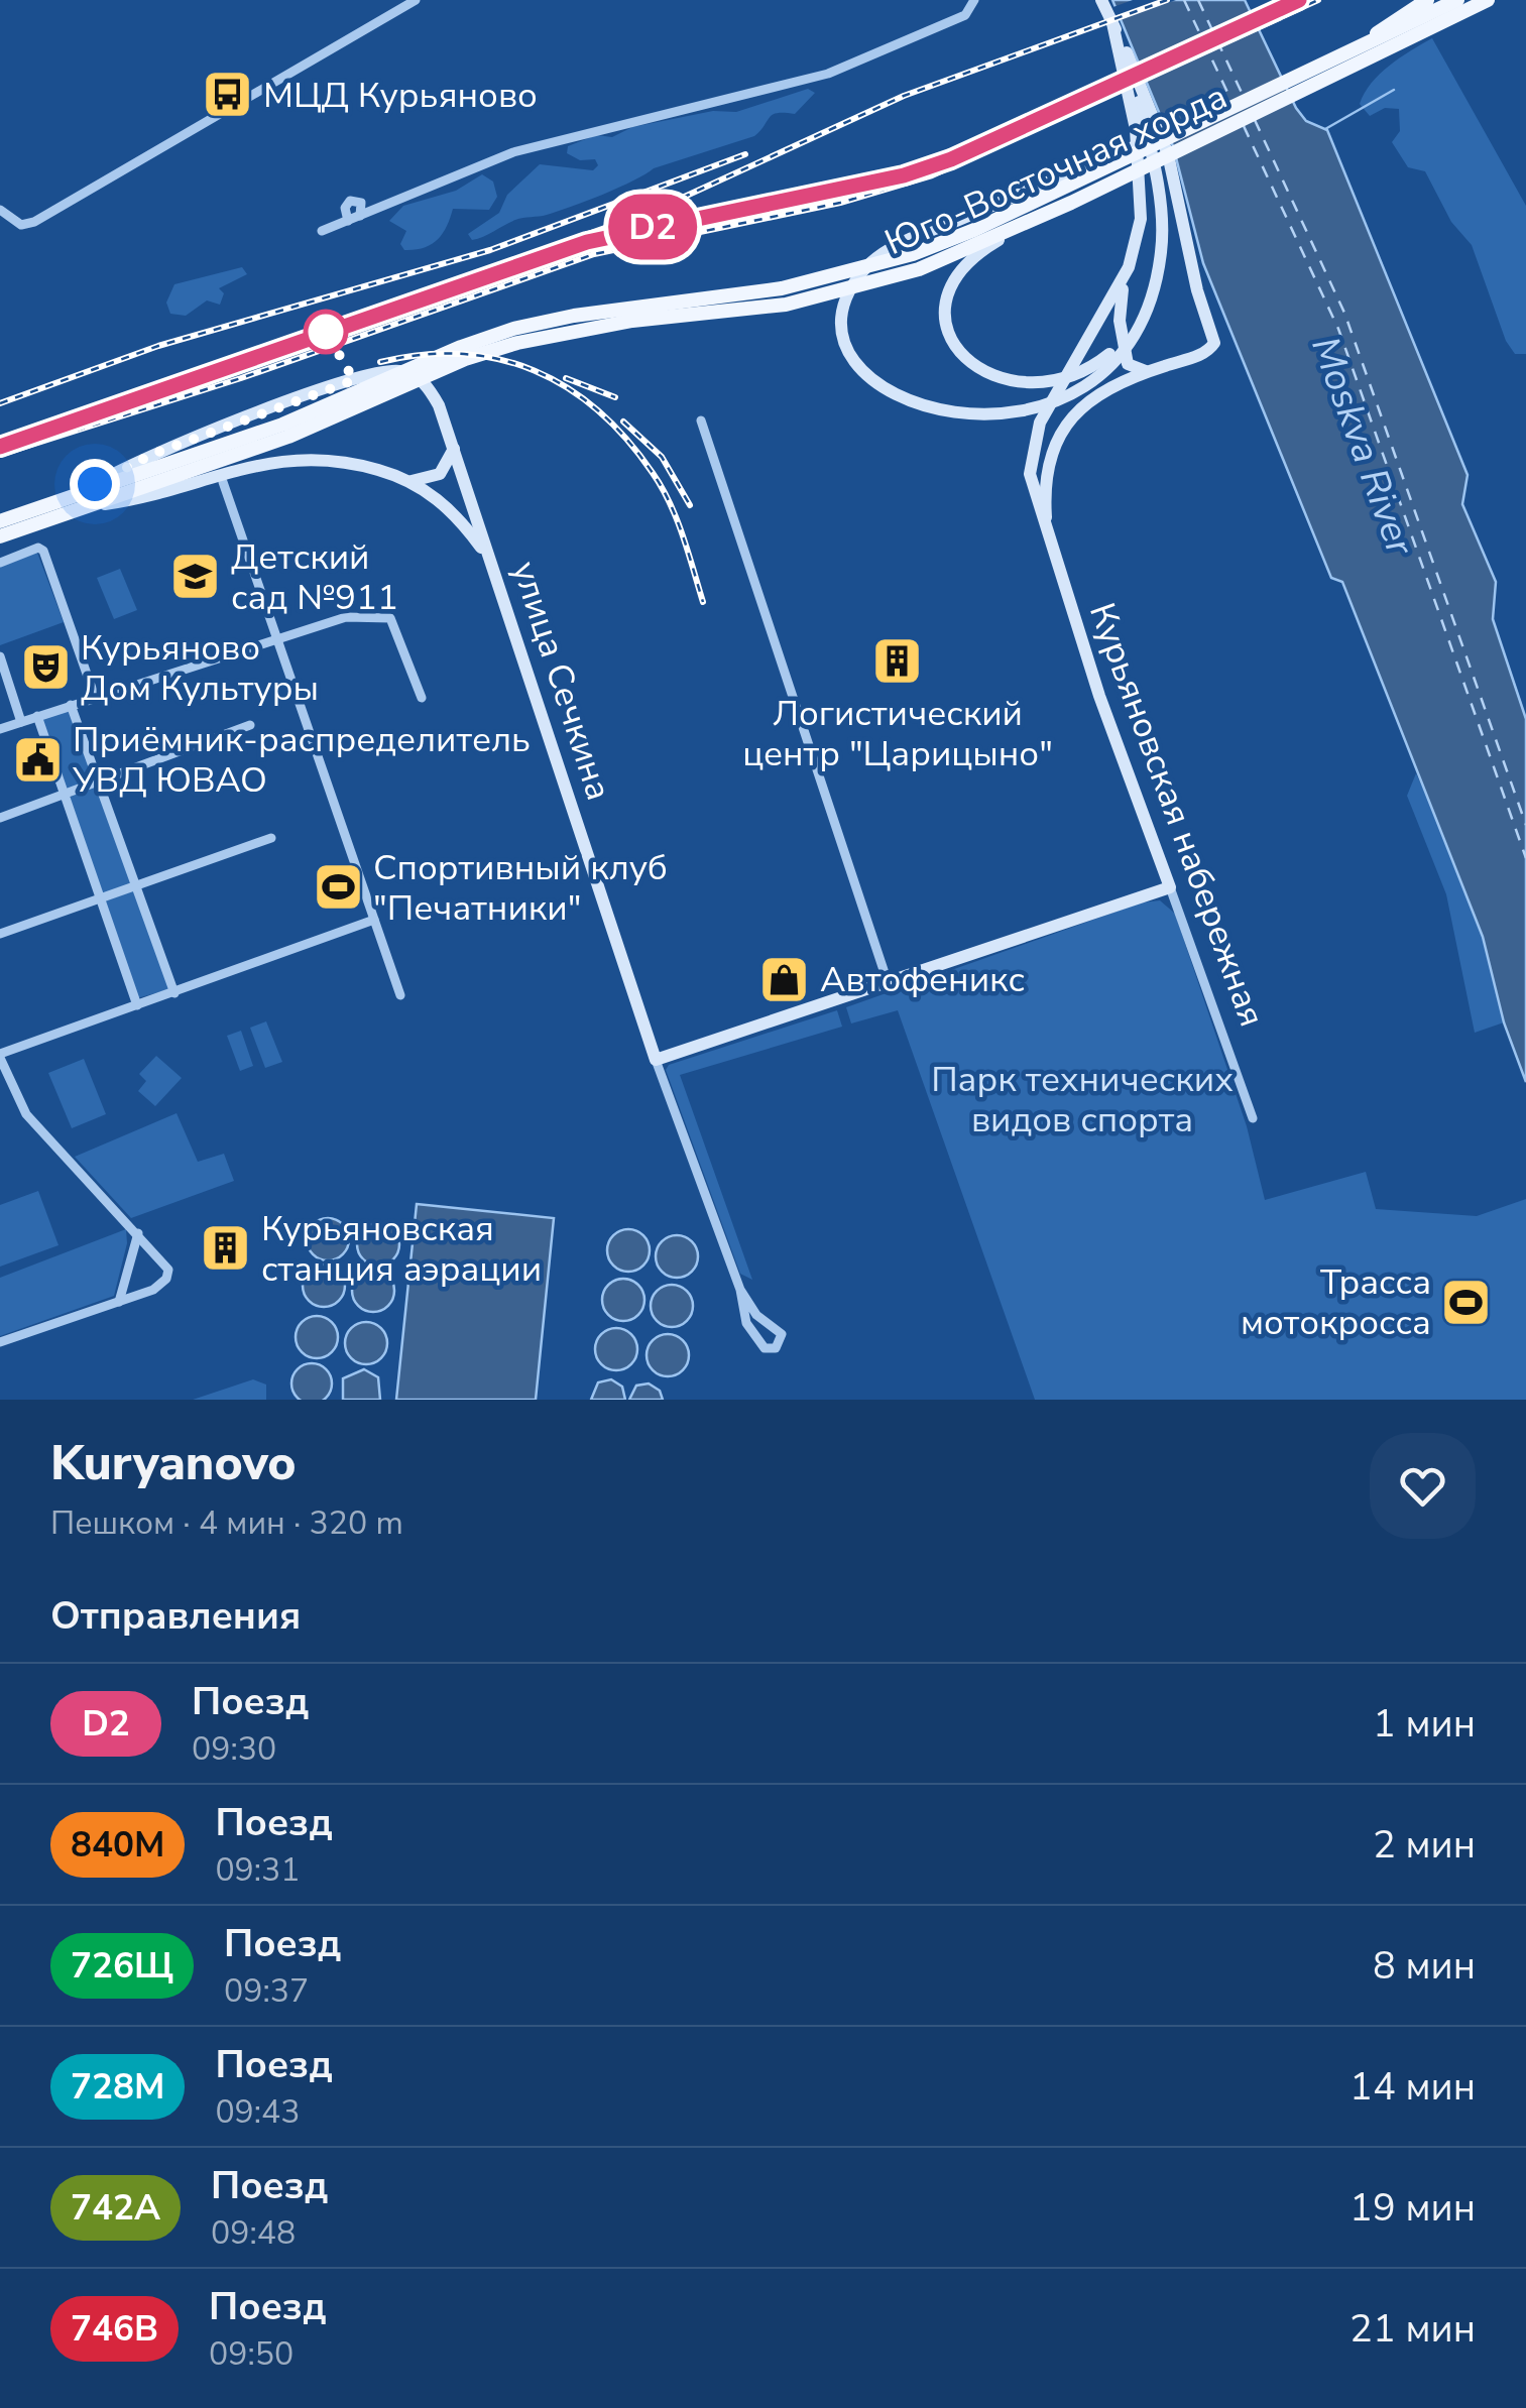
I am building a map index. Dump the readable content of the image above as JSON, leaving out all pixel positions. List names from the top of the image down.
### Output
{
  "streets": {
    "main road": ["Юго-Восточная хорда"],
    "street": ["улица Сечкина", "Курьяновская набережная"]
  },
  "crossings": [
    ["Юго-Восточная хорда", "улица Сечкина"]
  ],
  "water": ["Moskva River"],
  "parks": ["Парк технических видов спорта"],
  "places": {
    "bus stop": ["МЦД Курьяново"],
    "school or university": ["Детский сад №911"],
    "building": ["Логистический центр \"Царицыно\"", "Курьяновская станция аэрации"],
    "theatre": ["Курьяново Дом Культуры"],
    "public building": ["Приёмник-распределитель УВД ЮВАО"],
    "sports": ["Спортивный клуб \"Печатники\"", "Трасса мотокросса"],
    "shop": ["Автофеникс"]
  },
  "page": {
    "on_map": "D2",
    "heading": [
      ["Kuryanovo", "Пешком · 4 мин · 320 m"],
      "Отправления"
    ],
    "list": [
      {
        "mark": "D2",
        "name": "Поезд",
        "note": "09:30",
        "value": "1 мин"
      },
      {
        "mark": "840М",
        "name": "Поезд",
        "note": "09:31",
        "value": "2 мин"
      },
      {
        "mark": "726Щ",
        "name": "Поезд",
        "note": "09:37",
        "value": "8 мин"
      },
      {
        "mark": "728М",
        "name": "Поезд",
        "note": "09:43",
        "value": "14 мин"
      },
      {
        "mark": "742А",
        "name": "Поезд",
        "note": "09:48",
        "value": "19 мин"
      },
      {
        "mark": "746В",
        "name": "Поезд",
        "note": "09:50",
        "value": "21 мин"
      }
    ]
  }
}
